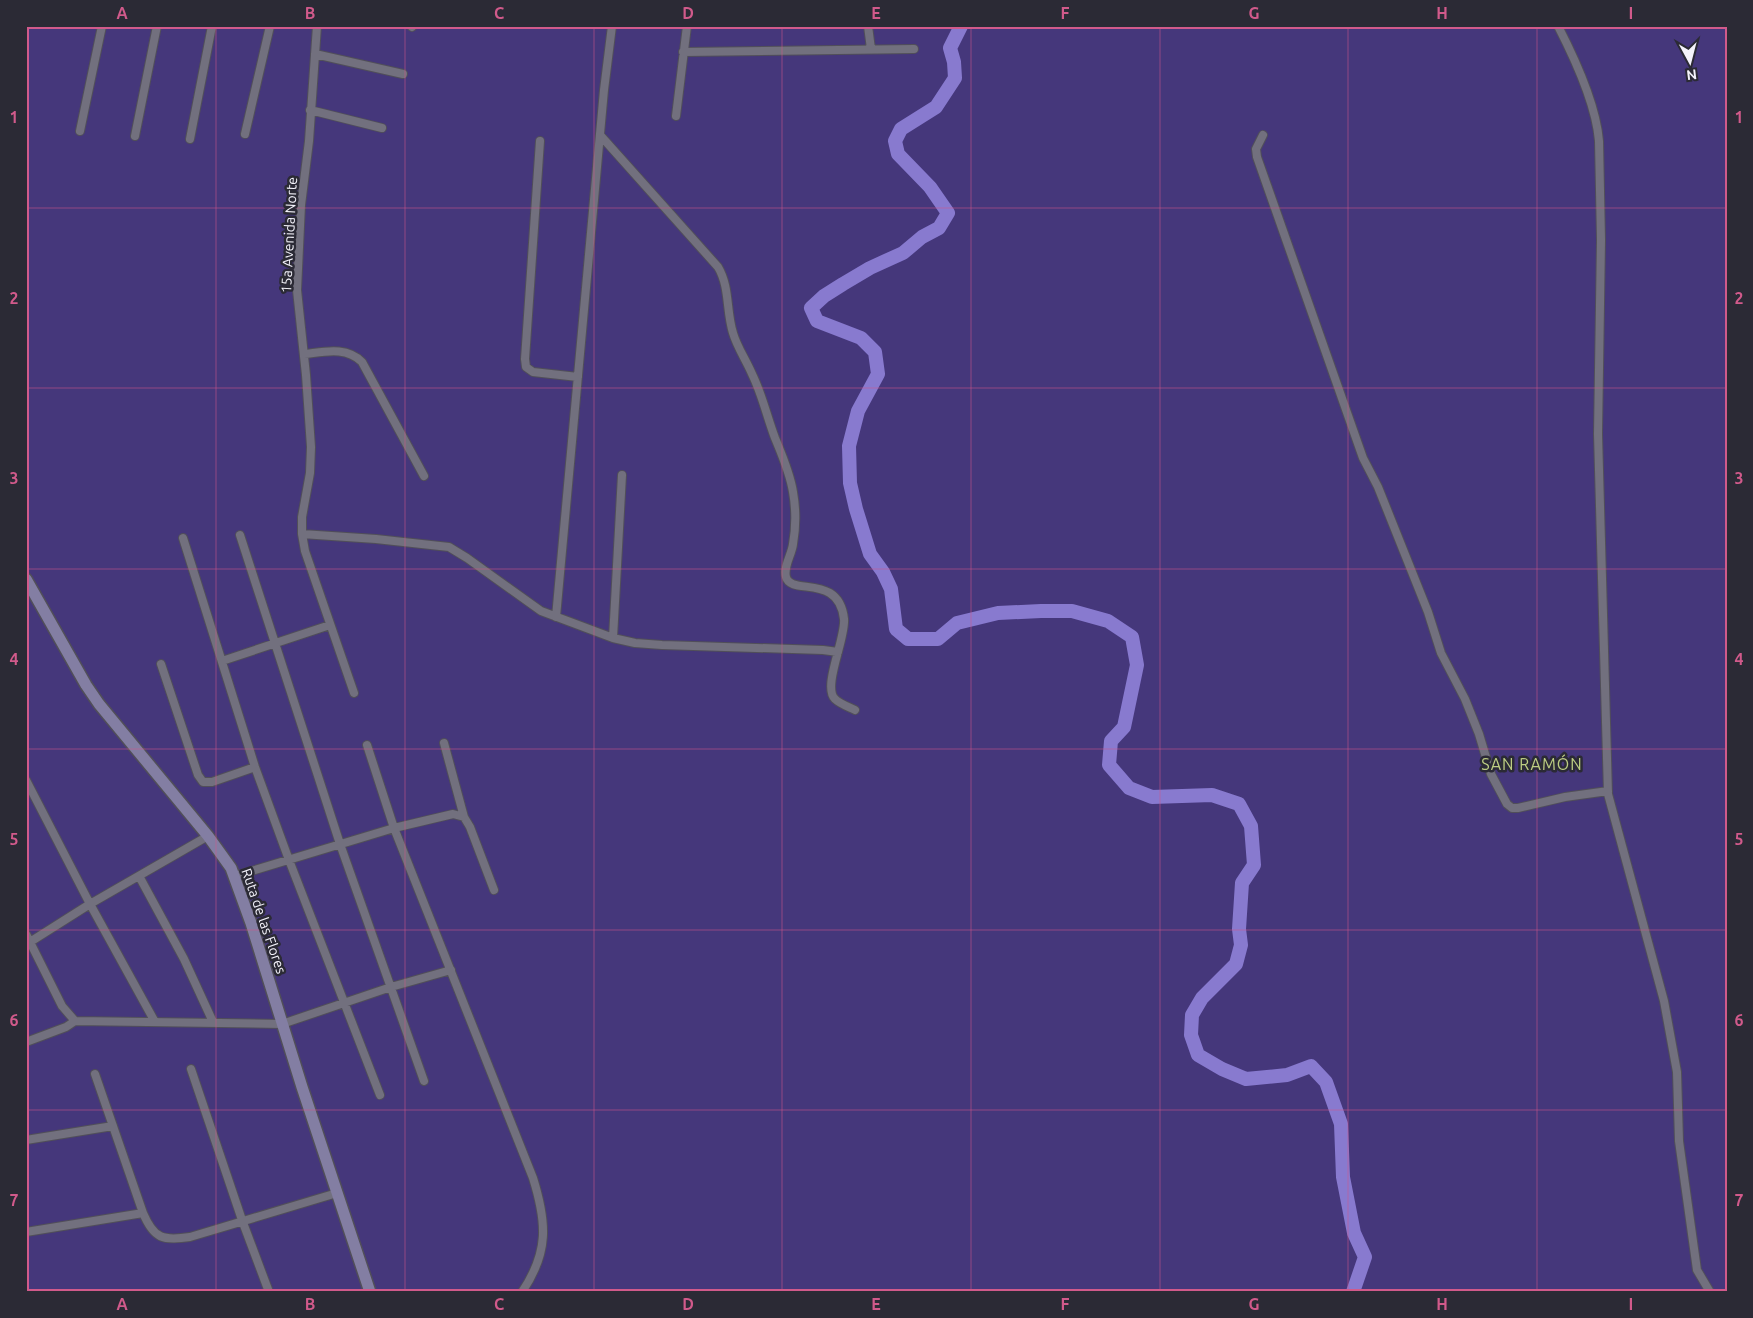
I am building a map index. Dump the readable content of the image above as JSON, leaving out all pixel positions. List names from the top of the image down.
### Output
{
  "streets": {
    "main road": ["Ruta de las Flores"],
    "street": ["15a Avenida Norte"]
  },
  "districts": ["SAN RAMÓN"],
  "north": "bottom",
  "grid": {
    "columns": [
      "A",
      "B",
      "C",
      "D",
      "E",
      "F",
      "G",
      "H",
      "I"
    ],
    "rows": [
      "1",
      "2",
      "3",
      "4",
      "5",
      "6",
      "7"
    ]
  }
}
